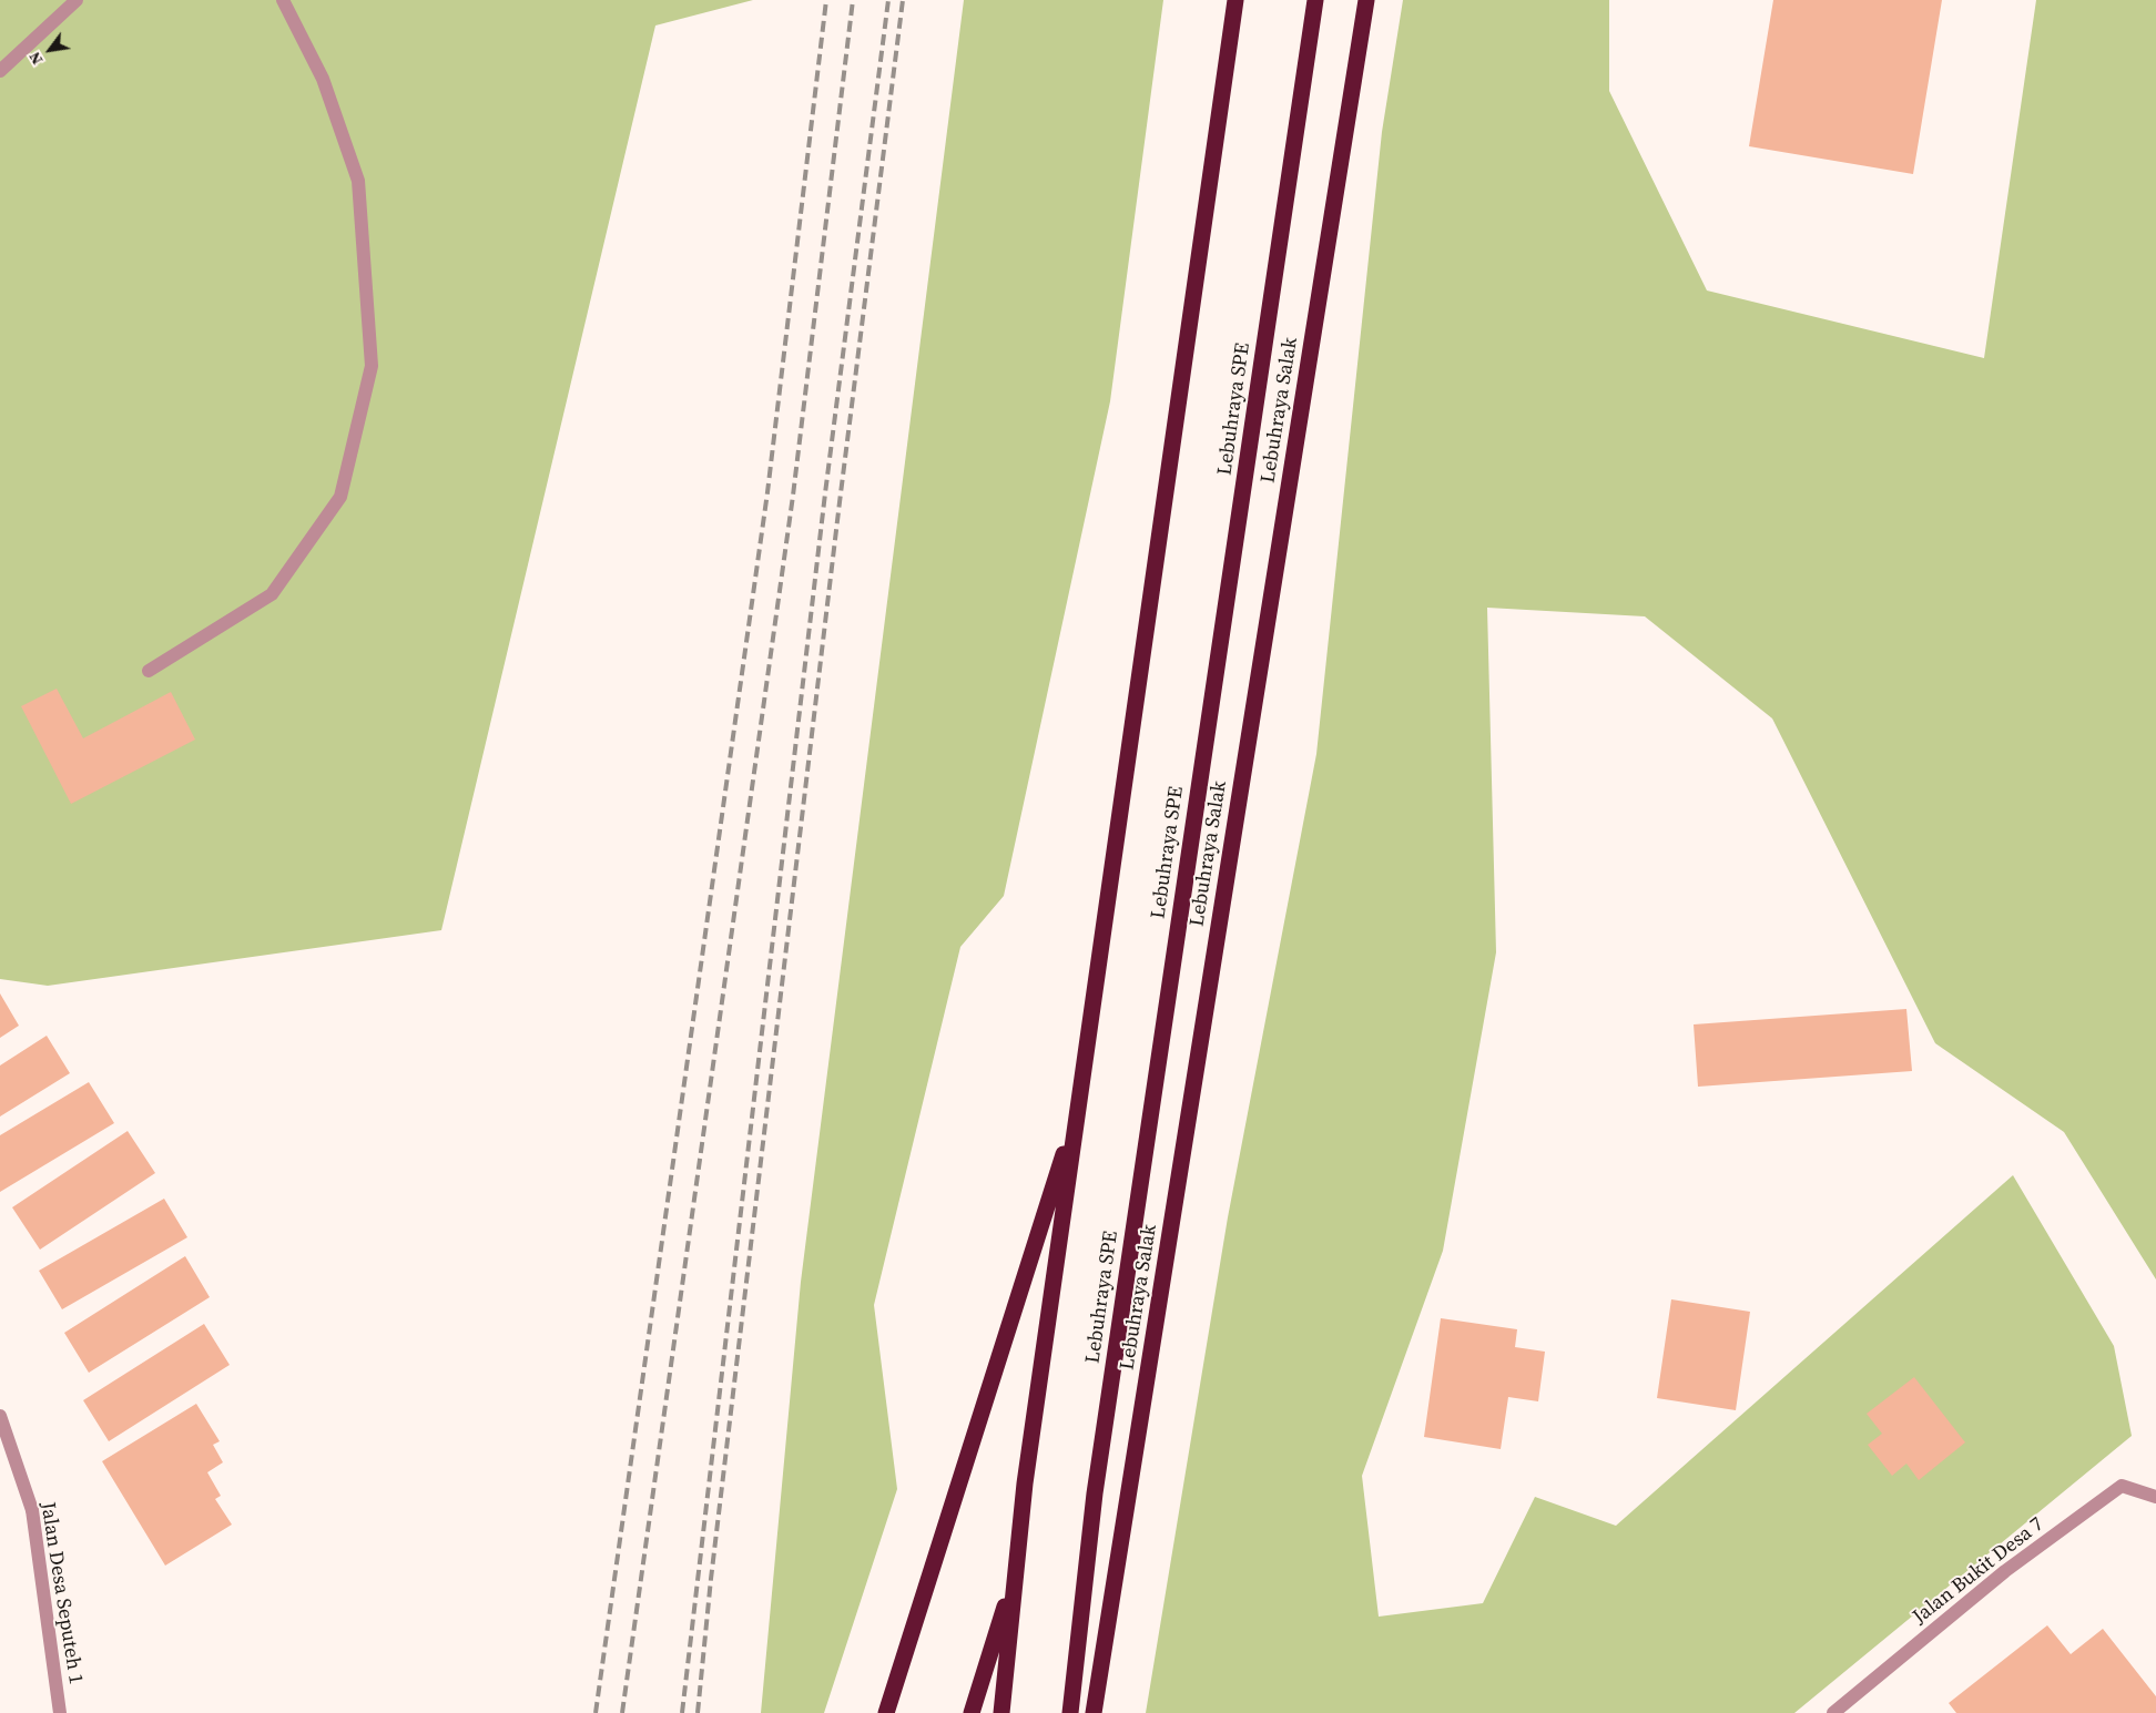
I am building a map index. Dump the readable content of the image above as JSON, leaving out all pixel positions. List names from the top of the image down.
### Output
{
  "streets": {
    "highway": ["Lebuhraya SPE", "Lebuhraya Salak"],
    "street": ["Jalan Bukit Desa 7", "Jalan Desa Seputeh 1"]
  },
  "north": "bottom left"
}
